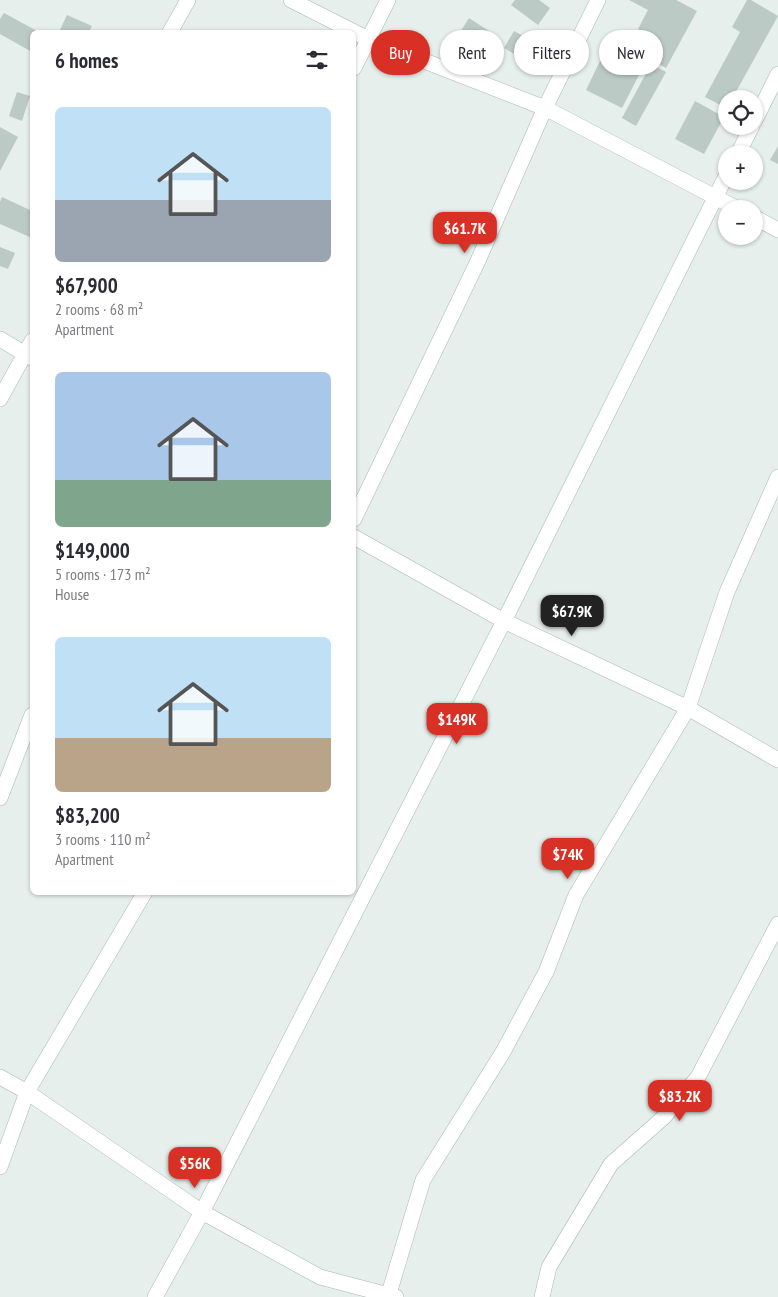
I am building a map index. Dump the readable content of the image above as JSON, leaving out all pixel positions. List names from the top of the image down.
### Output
{
  "page": {
    "chip": [
      "Buy",
      "Rent",
      "Filters",
      "New"
    ],
    "heading": "6 homes",
    "map_buttons": ["+", "−"],
    "list": [
      {
        "name": "$67,900",
        "note": "2 rooms · 68 m² · Apartment"
      },
      {
        "name": "$149,000",
        "note": "5 rooms · 173 m² · House"
      },
      {
        "name": "$83,200",
        "note": "3 rooms · 110 m² · Apartment"
      }
    ],
    "price": [
      "$61.7K",
      "$67.9K",
      "$149K",
      "$74K",
      "$83.2K",
      "$56K"
    ]
  }
}
